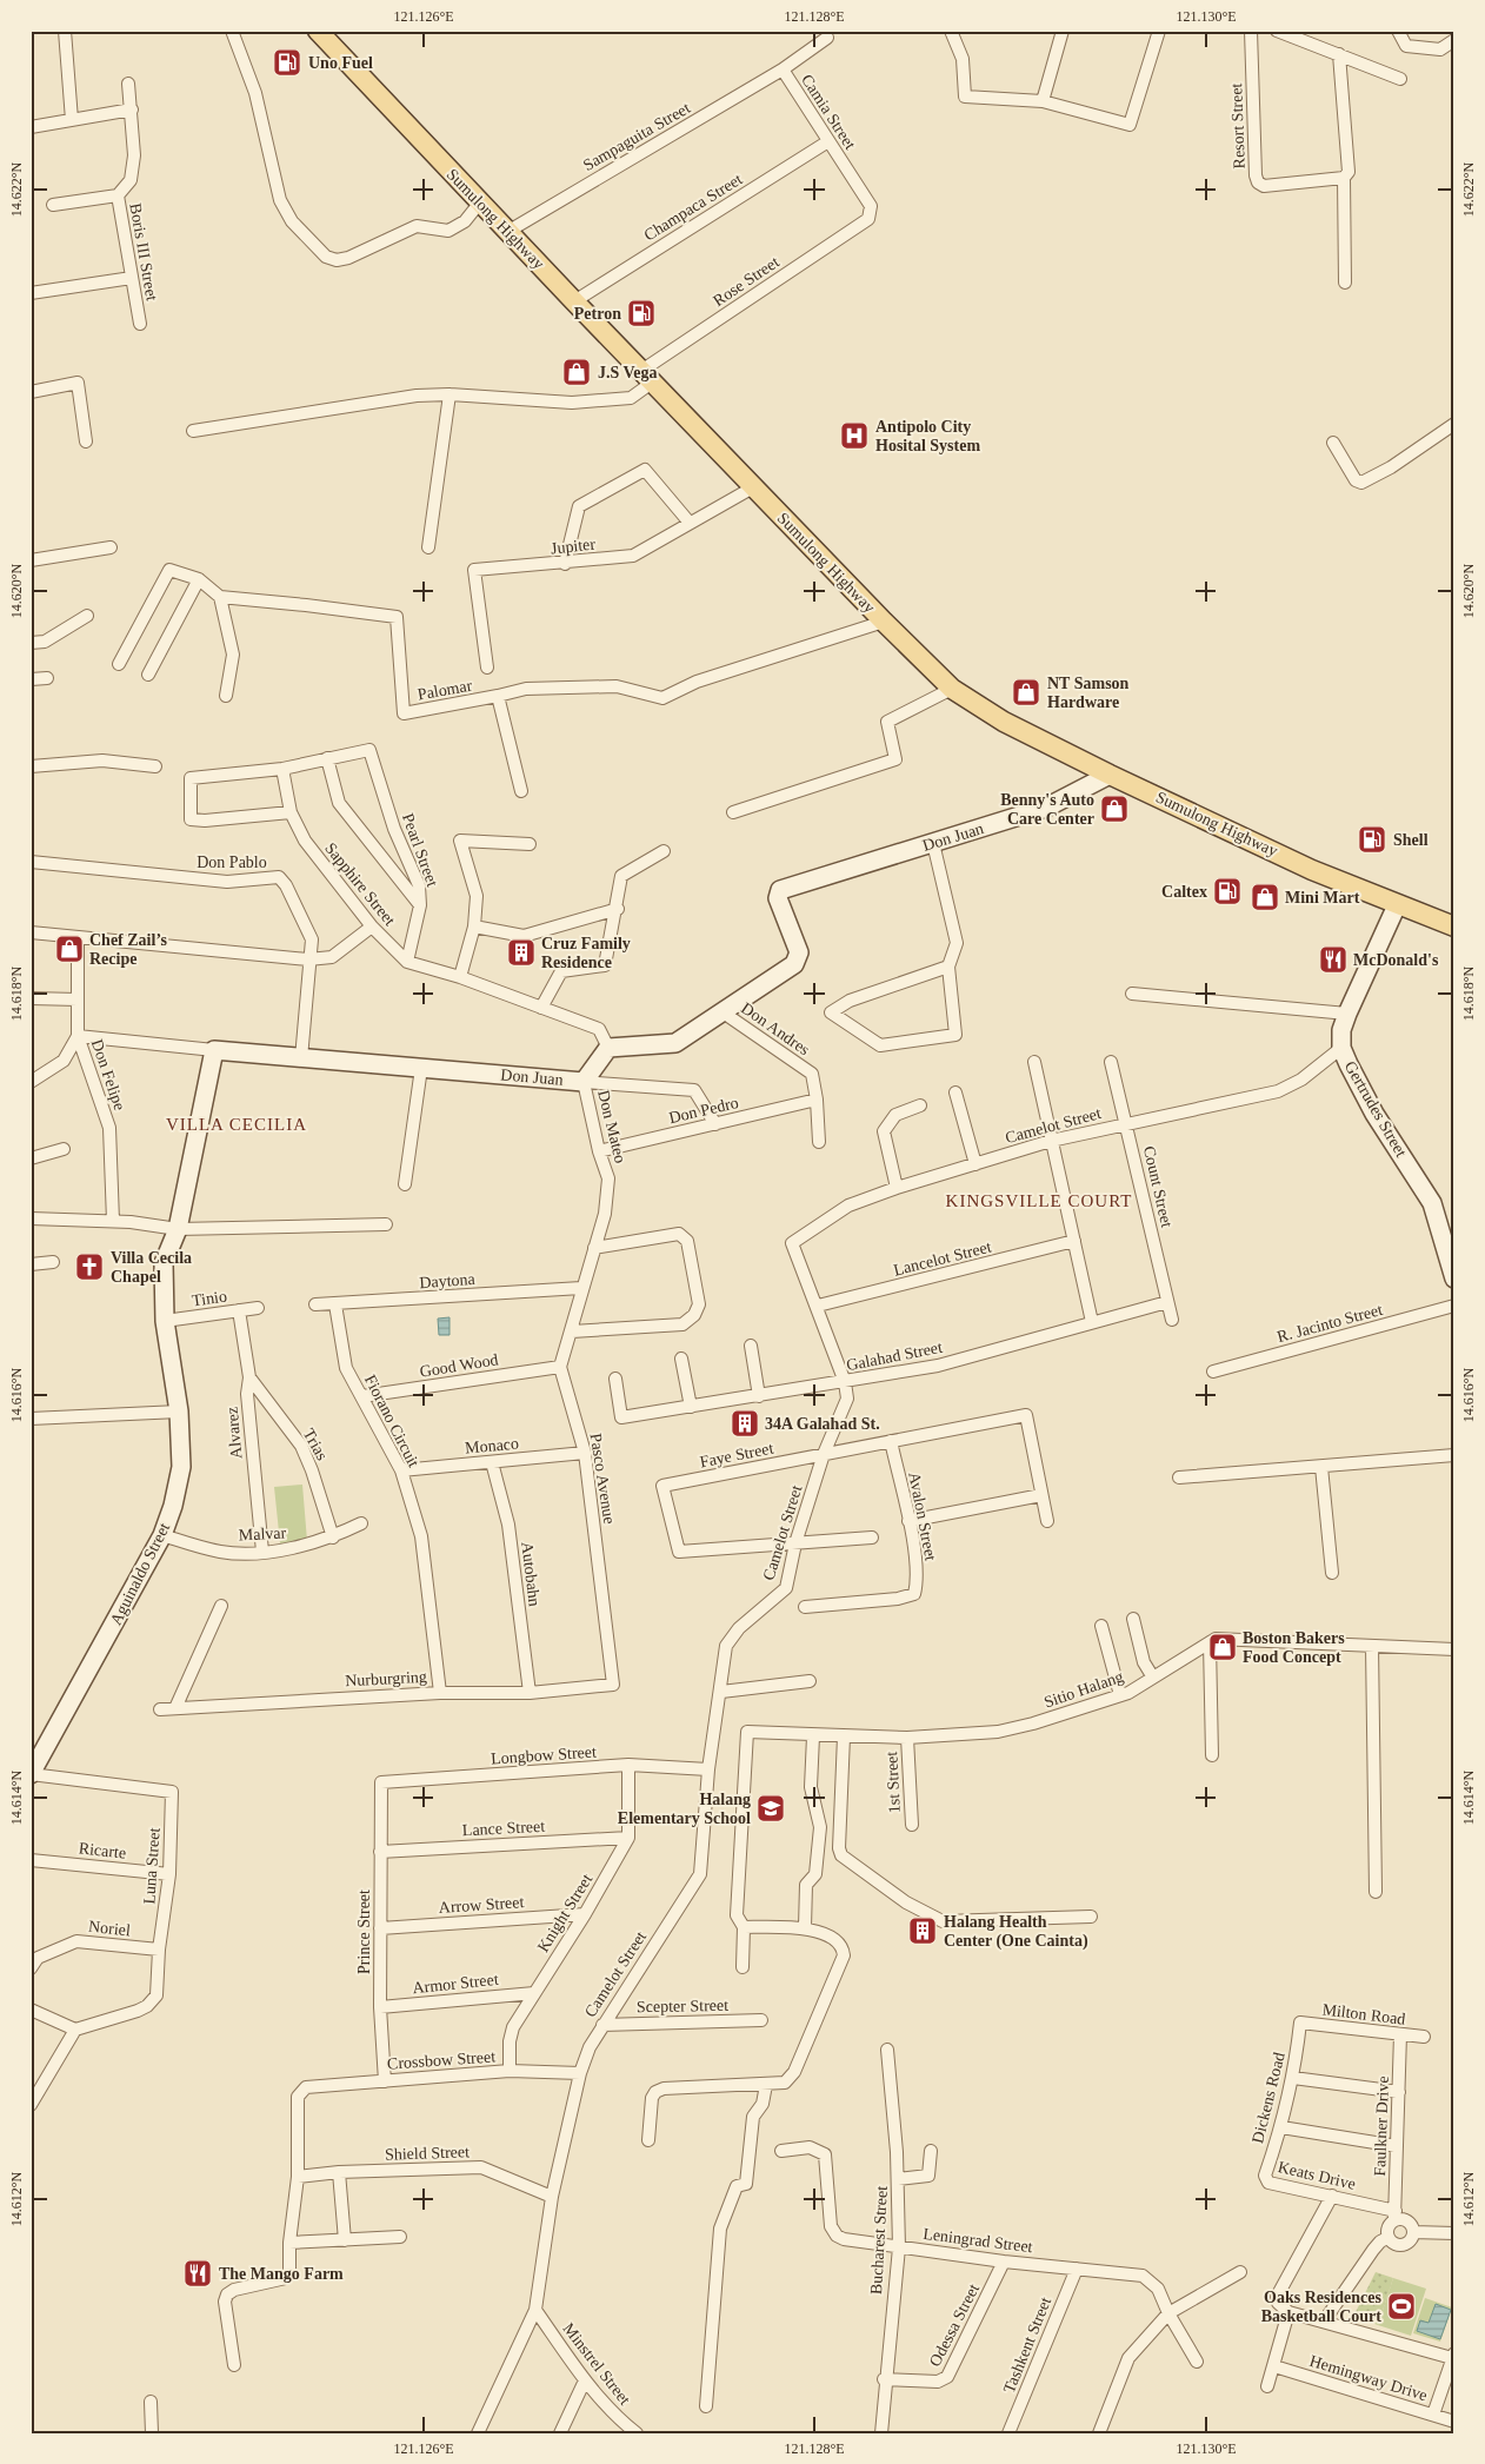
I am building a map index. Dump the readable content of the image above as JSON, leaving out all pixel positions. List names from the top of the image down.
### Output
{
  "streets": {
    "main road": ["Sumulong Highway"],
    "street": [
      "Camia Street",
      "Resort Street",
      "Sampaguita Street",
      "Champaca Street",
      "Boris III Street",
      "Rose Street",
      "Jupiter",
      "Palomar",
      "Don Juan",
      "Pearl Street",
      "Don Pablo",
      "Sapphire Street",
      "Don Andres",
      "Don Felipe",
      "Gertrudes Street",
      "Don Pedro",
      "Camelot Street",
      "Don Mateo",
      "Count Street",
      "Lancelot Street",
      "Daytona",
      "Tinio",
      "R. Jacinto Street",
      "Galahad Street",
      "Good Wood",
      "Fiorano Circuit",
      "Alvarez",
      "Trias",
      "Monaco",
      "Faye Street",
      "Pasco Avenue",
      "Avalon Street",
      "Malvar",
      "Aguinaldo Street",
      "Autobahn",
      "Nurburgring",
      "Sitio Halang",
      "Longbow Street",
      "1st Street",
      "Lance Street",
      "Ricarte",
      "Luna Street",
      "Arrow Street",
      "Knight Street",
      "Noriel",
      "Prince Street",
      "Armor Street",
      "Scepter Street",
      "Milton Road",
      "Crossbow Street",
      "Dickens Road",
      "Faulkner Drive",
      "Shield Street",
      "Keats Drive",
      "Bucharest Street",
      "Leningrad Street",
      "Odessa Street",
      "Tashkent Street",
      "Minstrel Street",
      "Hemingway Drive"
    ]
  },
  "crossings": [
    ["Camia Street", "Sampaguita Street"],
    ["Camia Street", "Champaca Street"],
    ["Camia Street", "Rose Street"],
    ["Sampaguita Street", "Sumulong Highway"],
    ["Champaca Street", "Sumulong Highway"],
    ["Sumulong Highway", "Rose Street"],
    ["Sumulong Highway", "Jupiter"],
    ["Sumulong Highway", "Palomar"],
    ["Sumulong Highway", "Don Juan"],
    ["Sumulong Highway", "Gertrudes Street"],
    ["Don Juan", "Don Pablo"],
    ["Don Juan", "Sapphire Street"],
    ["Don Juan", "Don Andres"],
    ["Don Juan", "Don Felipe"],
    ["Don Juan", "Don Mateo"],
    ["Don Juan", "Aguinaldo Street"],
    ["Pearl Street", "Sapphire Street"],
    ["Don Andres", "Don Pedro"],
    ["Gertrudes Street", "Camelot Street"],
    ["Don Pedro", "Don Mateo"],
    ["Camelot Street", "Count Street"],
    ["Camelot Street", "Lancelot Street"],
    ["Camelot Street", "Galahad Street"],
    ["Camelot Street", "Faye Street"],
    ["Camelot Street", "Longbow Street"],
    ["Camelot Street", "Scepter Street"],
    ["Camelot Street", "Crossbow Street"],
    ["Camelot Street", "Shield Street"],
    ["Camelot Street", "Minstrel Street"],
    ["Count Street", "Galahad Street"],
    ["Daytona", "Fiorano Circuit"],
    ["Tinio", "Alvarez"],
    ["Tinio", "Aguinaldo Street"],
    ["Good Wood", "Fiorano Circuit"],
    ["Good Wood", "Pasco Avenue"],
    ["Fiorano Circuit", "Monaco"],
    ["Fiorano Circuit", "Nurburgring"],
    ["Alvarez", "Trias"],
    ["Alvarez", "Malvar"],
    ["Trias", "Malvar"],
    ["Monaco", "Pasco Avenue"],
    ["Monaco", "Autobahn"],
    ["Faye Street", "Avalon Street"],
    ["Pasco Avenue", "Nurburgring"],
    ["Malvar", "Aguinaldo Street"],
    ["Aguinaldo Street", "Luna Street"],
    ["Autobahn", "Nurburgring"],
    ["Sitio Halang", "1st Street"],
    ["Longbow Street", "Knight Street"],
    ["Longbow Street", "Prince Street"],
    ["Lance Street", "Knight Street"],
    ["Lance Street", "Prince Street"],
    ["Ricarte", "Luna Street"],
    ["Luna Street", "Noriel"],
    ["Arrow Street", "Knight Street"],
    ["Arrow Street", "Prince Street"],
    ["Knight Street", "Armor Street"],
    ["Knight Street", "Crossbow Street"],
    ["Prince Street", "Armor Street"],
    ["Prince Street", "Crossbow Street"],
    ["Milton Road", "Dickens Road"],
    ["Milton Road", "Faulkner Drive"],
    ["Crossbow Street", "Shield Street"],
    ["Dickens Road", "Keats Drive"],
    ["Faulkner Drive", "Keats Drive"],
    ["Bucharest Street", "Leningrad Street"],
    ["Bucharest Street", "Odessa Street"],
    ["Leningrad Street", "Odessa Street"],
    ["Leningrad Street", "Tashkent Street"]
  ],
  "districts": ["VILLA CECILIA", "KINGSVILLE COURT"],
  "places": {
    "fuel station": [
      "Uno Fuel",
      "Petron",
      "Shell",
      "Caltex"
    ],
    "shop": [
      "J.S Vega",
      "NT Samson Hardware",
      "Benny's Auto Care Center",
      "Mini Mart",
      "Chef Zail’s Recipe",
      "Boston Bakers Food Concept"
    ],
    "hospital": ["Antipolo City Hosital System"],
    "building": ["Cruz Family Residence", "34A Galahad St.", "Halang Health Center (One Cainta)"],
    "restaurant": ["McDonald's", "The Mango Farm"],
    "church": ["Villa Cecila Chapel"],
    "school or university": ["Halang Elementary School"],
    "sports": ["Oaks Residences Basketball Court"]
  },
  "coordinates": [
    "121.126°E",
    "121.128°E",
    "121.130°E",
    "14.622°N",
    "14.620°N",
    "14.618°N",
    "14.616°N",
    "14.614°N",
    "14.612°N"
  ]
}
